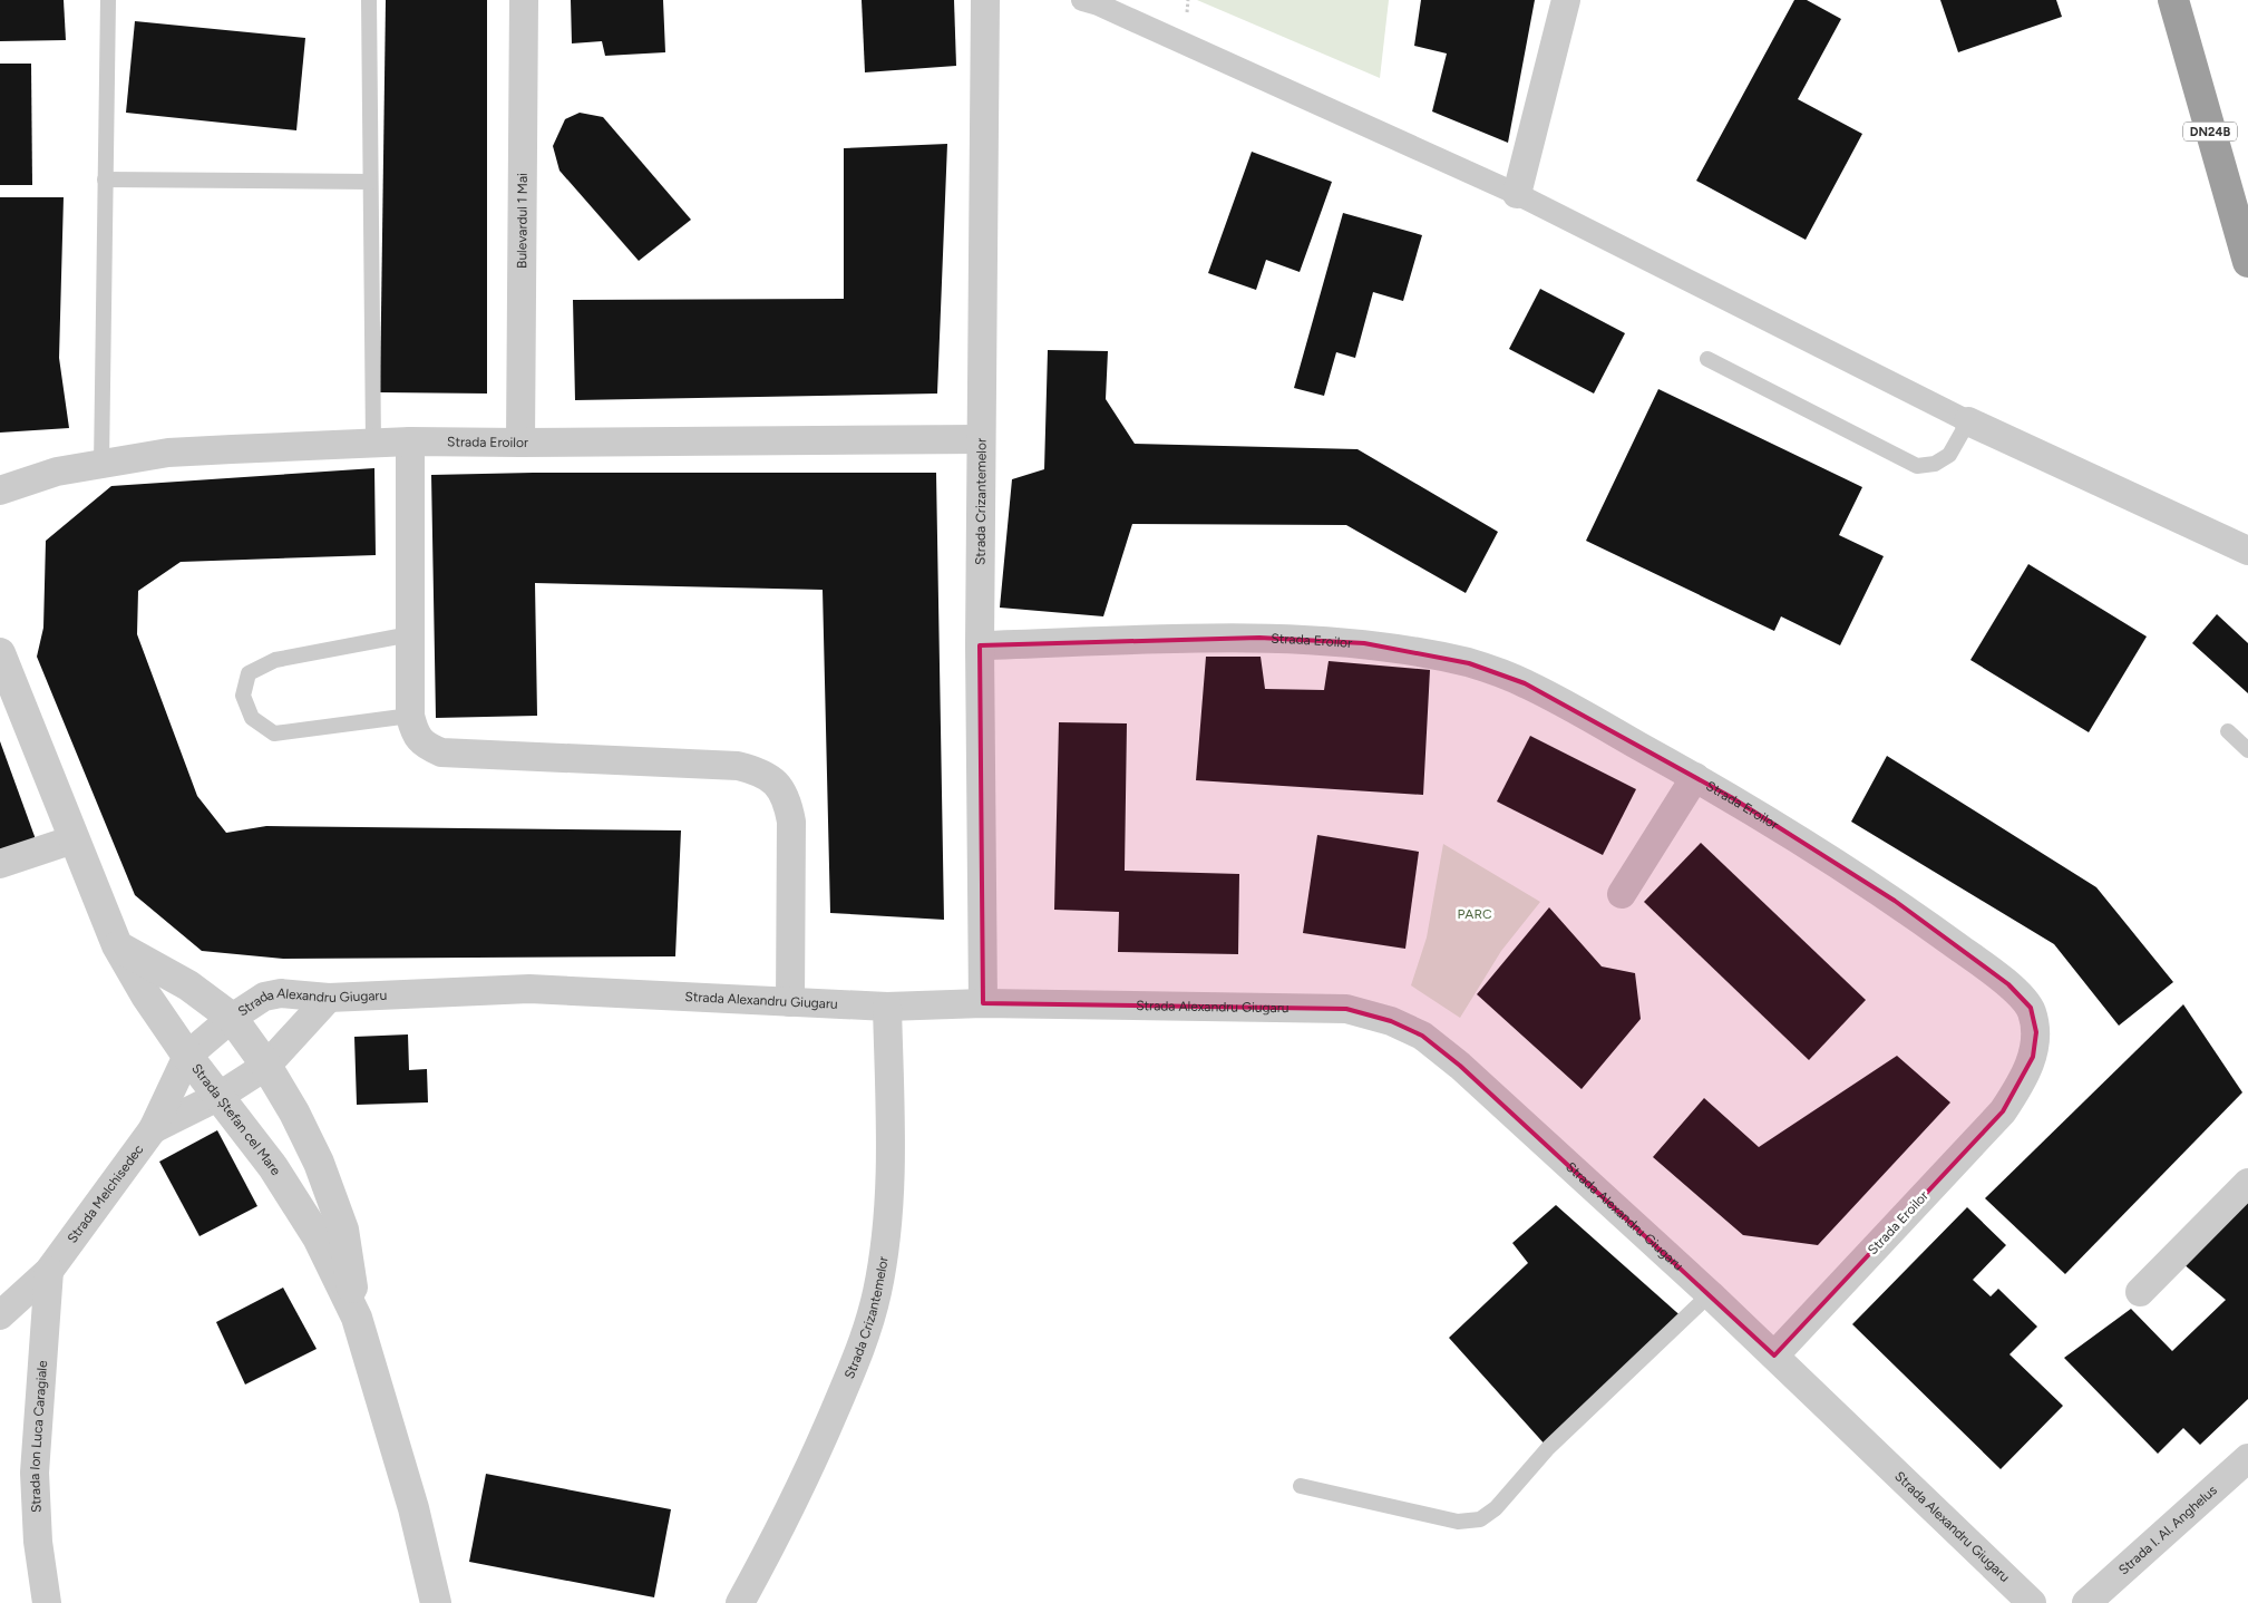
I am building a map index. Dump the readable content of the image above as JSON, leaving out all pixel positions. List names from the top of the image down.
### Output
{
  "streets": {
    "highway": ["DN24B"],
    "street": [
      "Bulevardul 1 Mai",
      "Strada Eroilor",
      "Strada Crizantemelor",
      "Strada Alexandru Giugaru",
      "Strada Ștefan cel Mare",
      "Strada Melchisedec",
      "Strada Ion Luca Caragiale",
      "Strada I. Al. Anghelus"
    ]
  },
  "crossings": [
    ["Bulevardul 1 Mai", "Strada Eroilor"],
    ["Strada Eroilor", "Strada Crizantemelor"],
    ["Strada Eroilor", "Strada Alexandru Giugaru"],
    ["Strada Crizantemelor", "Strada Alexandru Giugaru"],
    ["Strada Alexandru Giugaru", "Strada Ștefan cel Mare"],
    ["Strada Alexandru Giugaru", "Strada Melchisedec"],
    ["Strada Ștefan cel Mare", "Strada Melchisedec"],
    ["Strada Melchisedec", "Strada Ion Luca Caragiale"]
  ],
  "parks": ["PARC"]
}
